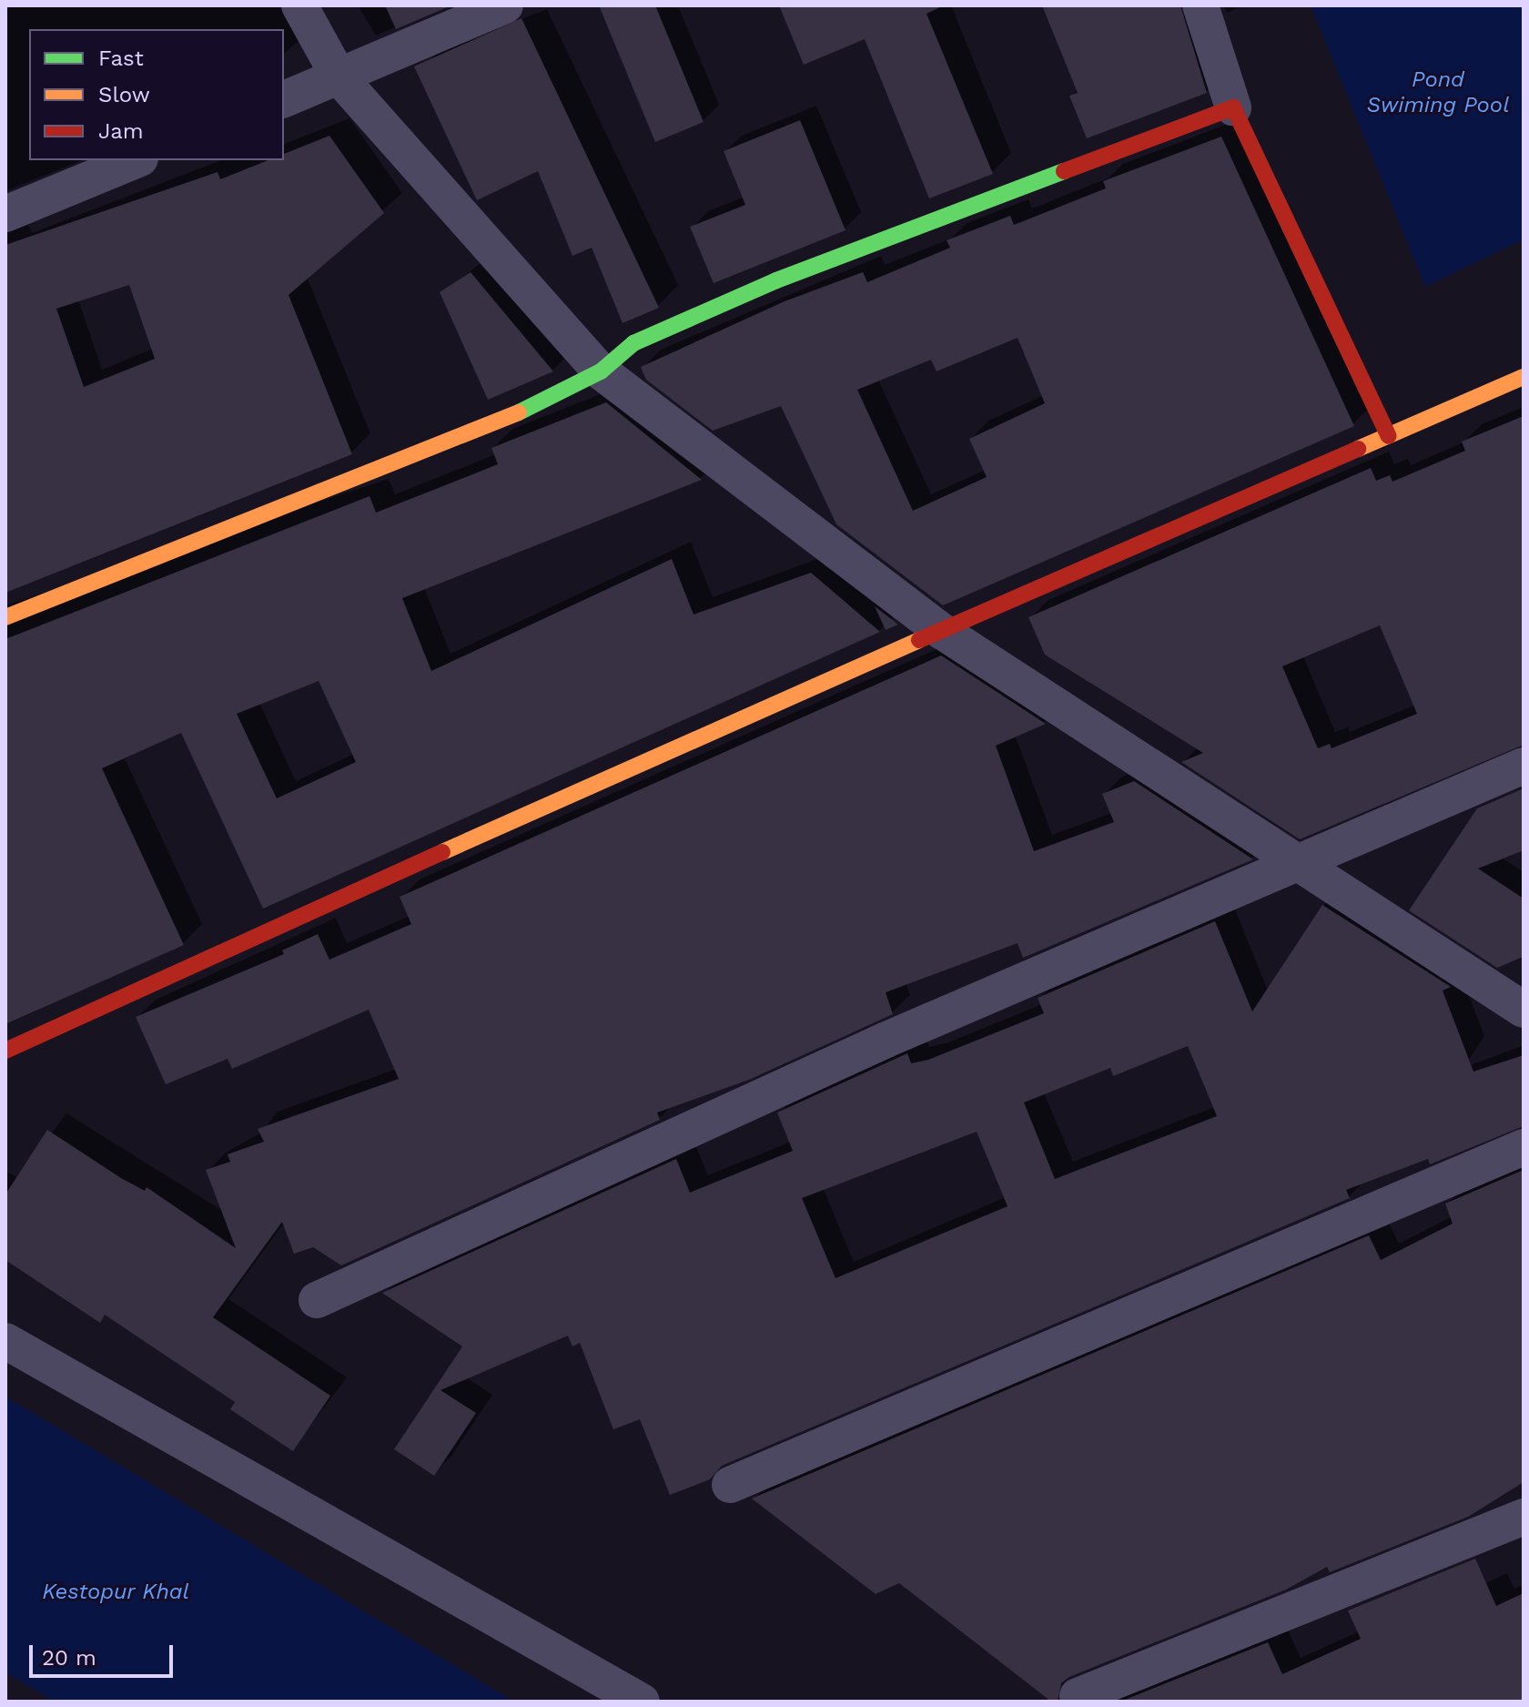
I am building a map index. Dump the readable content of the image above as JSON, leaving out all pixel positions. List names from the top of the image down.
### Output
{
  "water": ["Pond Swiming Pool", "Kestopur Khal"],
  "legend": ["Fast", "Slow", "Jam"],
  "scale_bar": "20 m"
}
